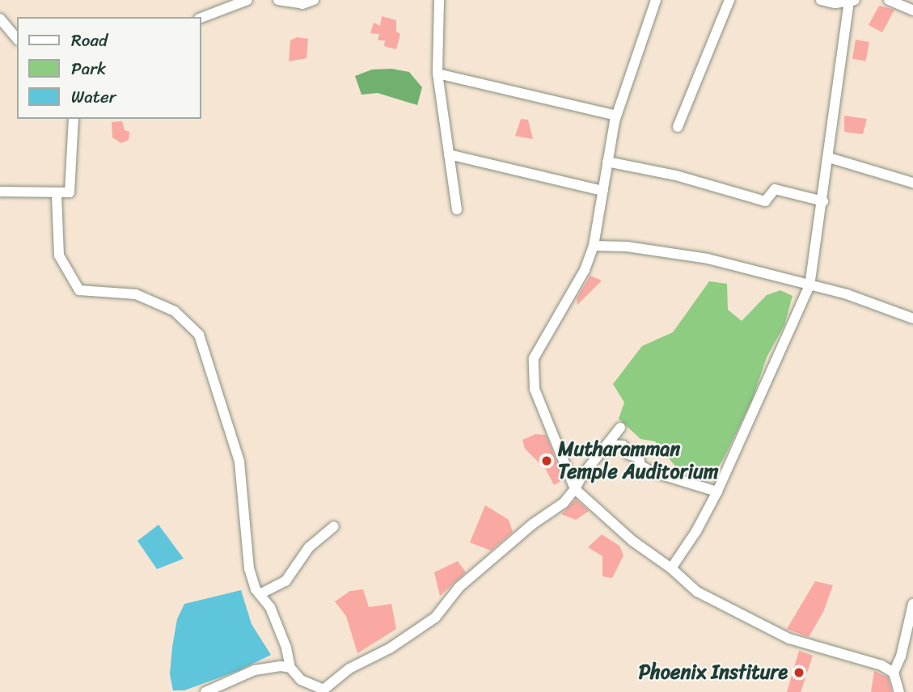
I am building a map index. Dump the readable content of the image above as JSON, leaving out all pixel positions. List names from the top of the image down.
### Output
{
  "places": ["Mutharamman Temple Auditorium", "Phoenix Institure"],
  "legend": ["Road", "Park", "Water"]
}
